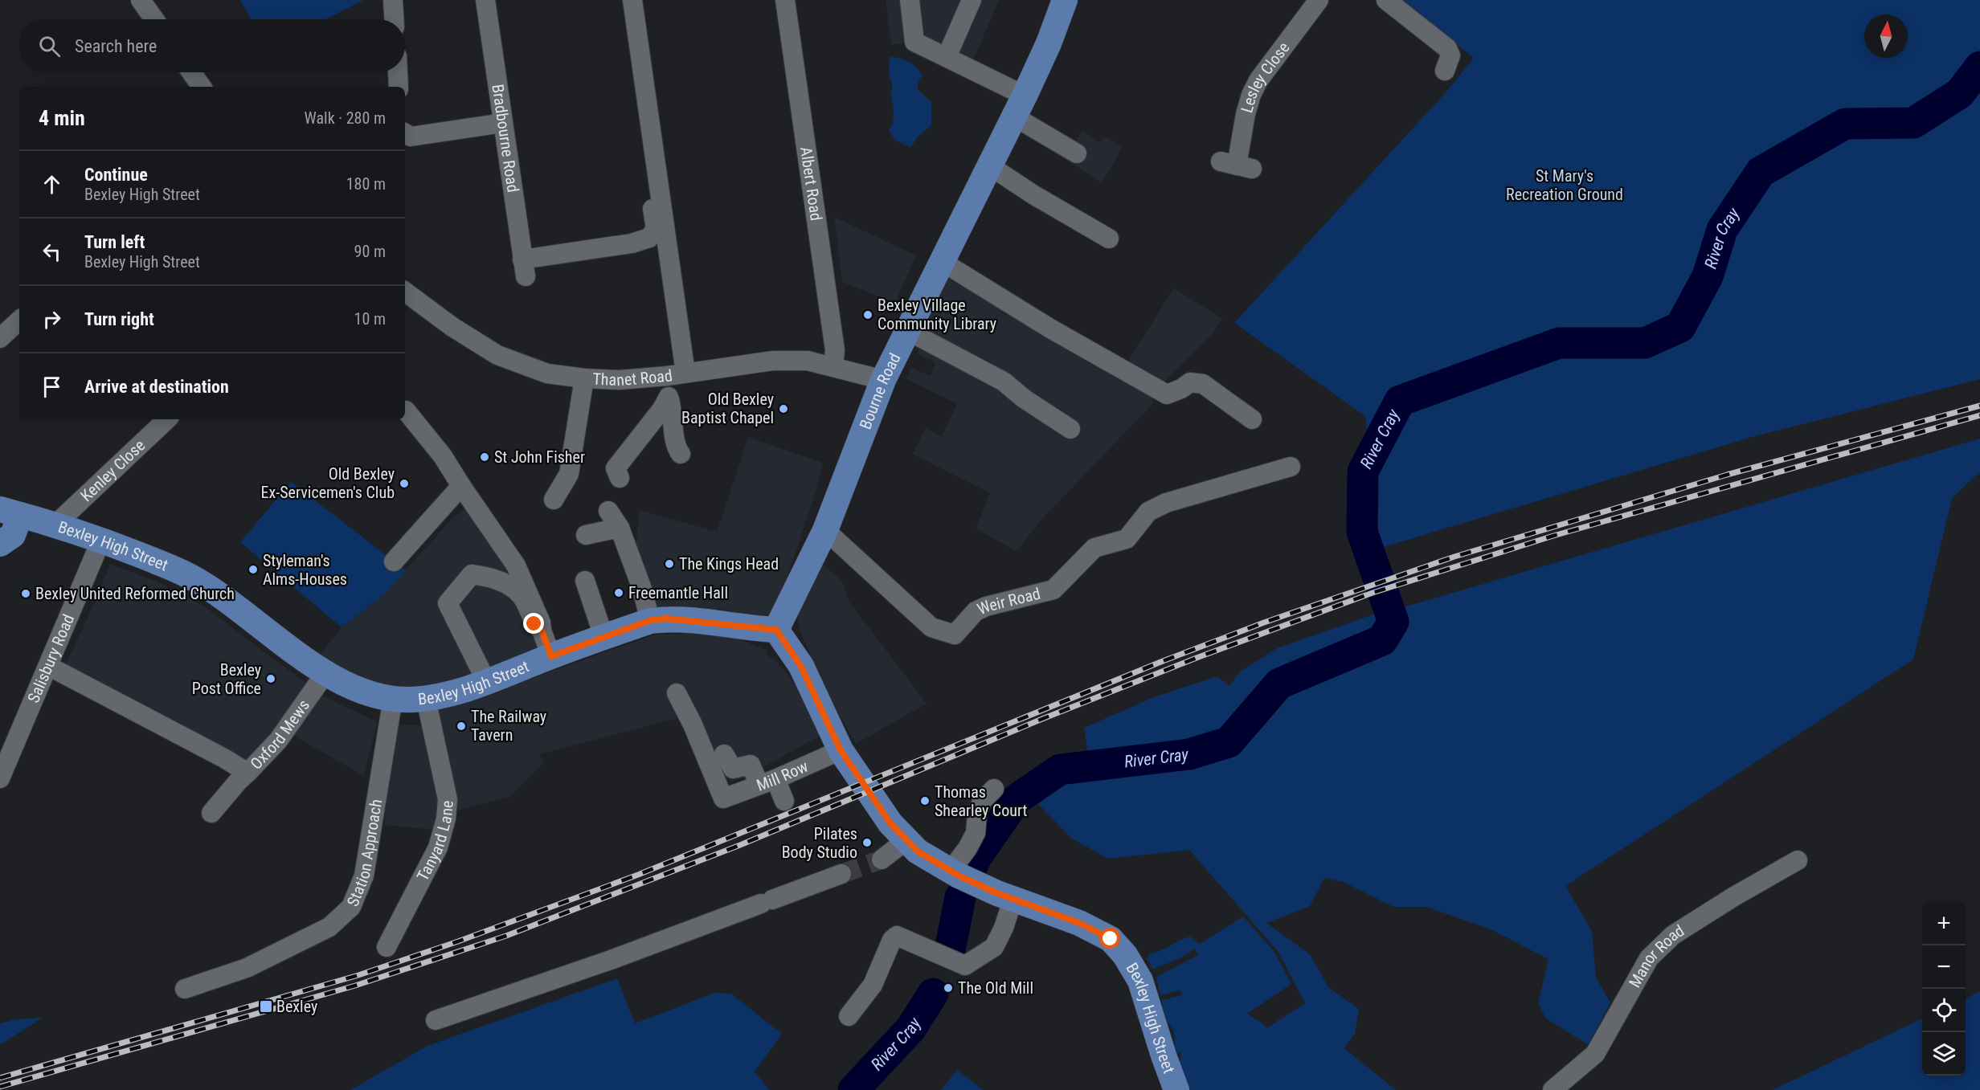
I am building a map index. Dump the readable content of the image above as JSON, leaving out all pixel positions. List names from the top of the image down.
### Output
{
  "streets": {
    "main road": ["Bourne Road", "Bexley High Street"],
    "street": [
      "Lesley Close",
      "Bradbourne Road",
      "Albert Road",
      "Thanet Road",
      "Kenley Close",
      "Weir Road",
      "Salisbury Road",
      "Oxford Mews",
      "Mill Row",
      "Tanyard Lane",
      "Station Approach",
      "Manor Road"
    ]
  },
  "crossings": [
    ["Albert Road", "Thanet Road"],
    ["Thanet Road", "Bourne Road"],
    ["Bourne Road", "Bexley High Street"],
    ["Bourne Road", "Weir Road"],
    ["Kenley Close", "Bexley High Street"],
    ["Bexley High Street", "Salisbury Road"],
    ["Bexley High Street", "Oxford Mews"],
    ["Bexley High Street", "Mill Row"],
    ["Bexley High Street", "Tanyard Lane"],
    ["Bexley High Street", "Station Approach"],
    ["Salisbury Road", "Oxford Mews"]
  ],
  "water": ["River Cray"],
  "parks": ["St Mary's Recreation Ground"],
  "places": {
    "other": [
      "Bexley Village Community Library",
      "Old Bexley Baptist Chapel",
      "St John Fisher",
      "Old Bexley Ex-Servicemen's Club",
      "The Kings Head",
      "Styleman's Alms-Houses",
      "Freemantle Hall",
      "Bexley United Reformed Church",
      "Bexley Post Office",
      "The Railway Tavern",
      "Thomas Shearley Court",
      "Pilates Body Studio",
      "The Old Mill"
    ],
    "transit": ["Bexley"]
  },
  "north": "top",
  "page": {
    "search": "Search here",
    "heading": ["4 min", "Walk · 280 m"],
    "list": [
      ["Continue", "Bexley High Street", "180 m"],
      ["Turn left", "Bexley High Street", "90 m"],
      ["Turn right", "10 m"],
      "Arrive at destination"
    ],
    "map_buttons": ["+", "−"]
  }
}
